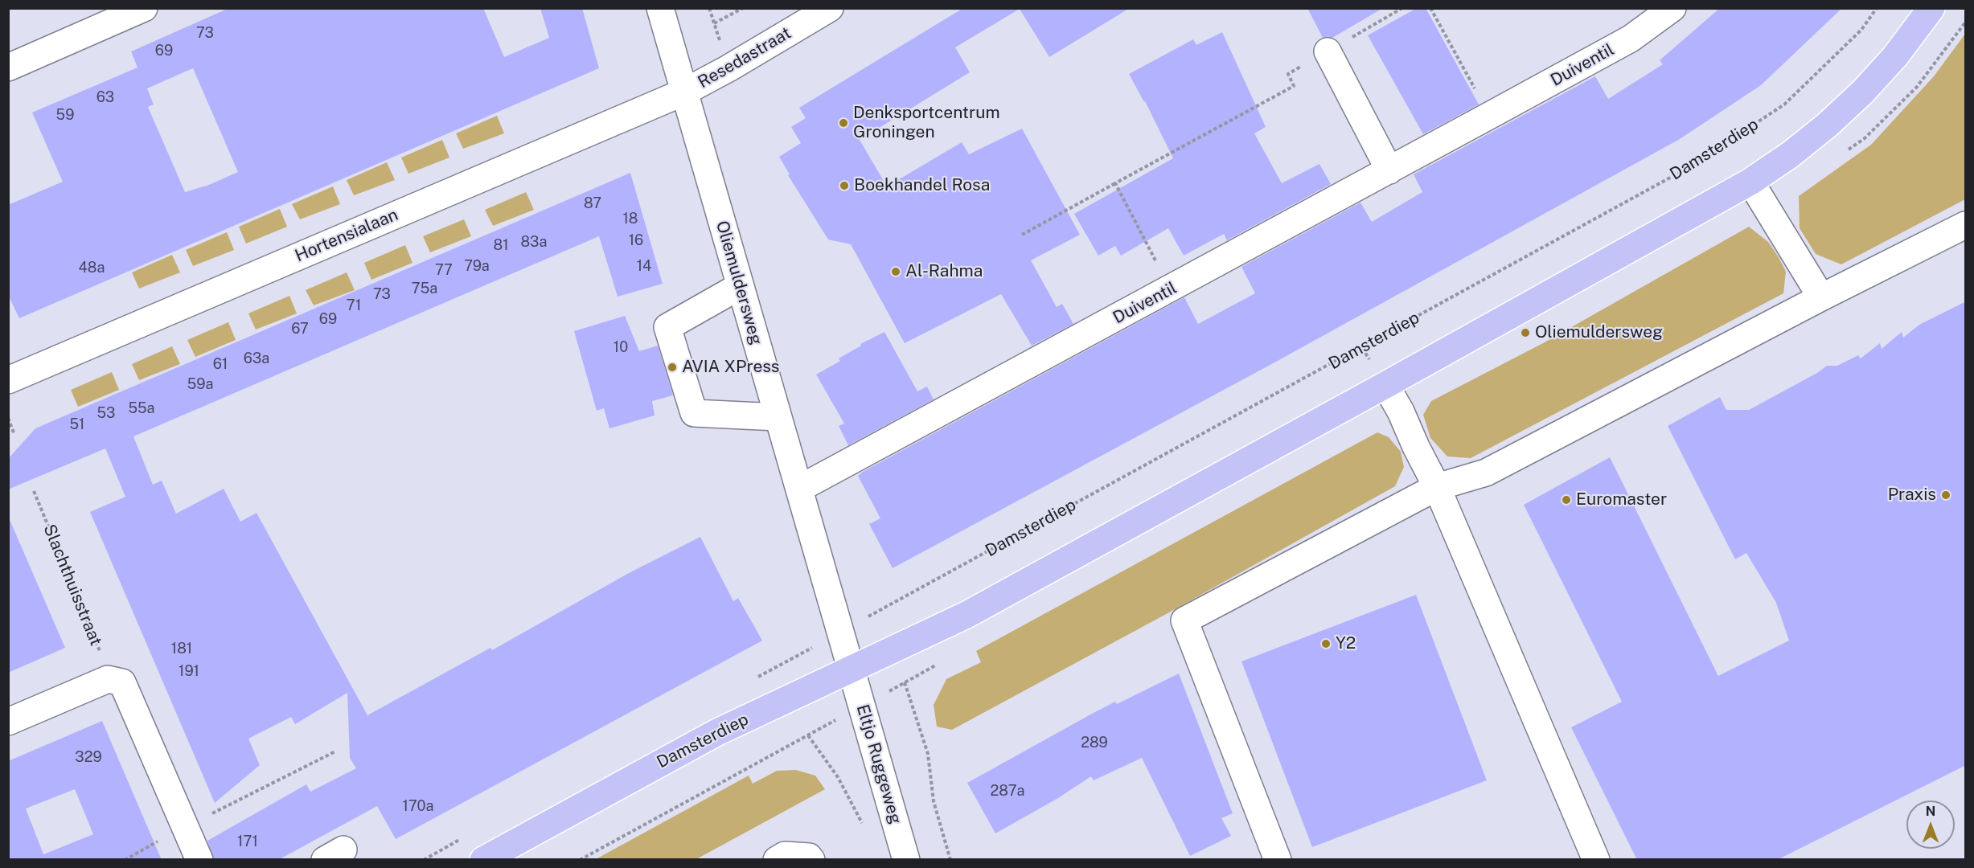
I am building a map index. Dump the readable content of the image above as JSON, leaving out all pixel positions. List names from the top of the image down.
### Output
{
  "streets": {
    "main road": ["Damsterdiep"],
    "street": [
      "Resedastraat",
      "Duiventil",
      "Hortensialaan",
      "Oliemuldersweg",
      "Eltjo Ruggeweg"
    ],
    "path": ["Slachthuisstraat"]
  },
  "crossings": [
    ["Resedastraat", "Hortensialaan"],
    ["Resedastraat", "Oliemuldersweg"],
    ["Duiventil", "Oliemuldersweg"],
    ["Damsterdiep", "Oliemuldersweg"],
    ["Damsterdiep", "Eltjo Ruggeweg"],
    ["Hortensialaan", "Oliemuldersweg"],
    ["Oliemuldersweg", "Eltjo Ruggeweg"]
  ],
  "places": [
    "Denksportcentrum Groningen",
    "Boekhandel Rosa",
    "Al-Rahma",
    "Oliemuldersweg",
    "AVIA XPress",
    "Praxis",
    "Euromaster",
    "Y2"
  ],
  "house_numbers": [
    "73",
    "69",
    "63",
    "59",
    "87",
    "18",
    "16",
    "83a",
    "81",
    "79a",
    "14",
    "48a",
    "77",
    "75a",
    "73",
    "71",
    "69",
    "67",
    "10",
    "63a",
    "61",
    "59a",
    "55a",
    "53",
    "51",
    "181",
    "191",
    "289",
    "329",
    "287a",
    "170a",
    "171"
  ],
  "north": "top"
}
